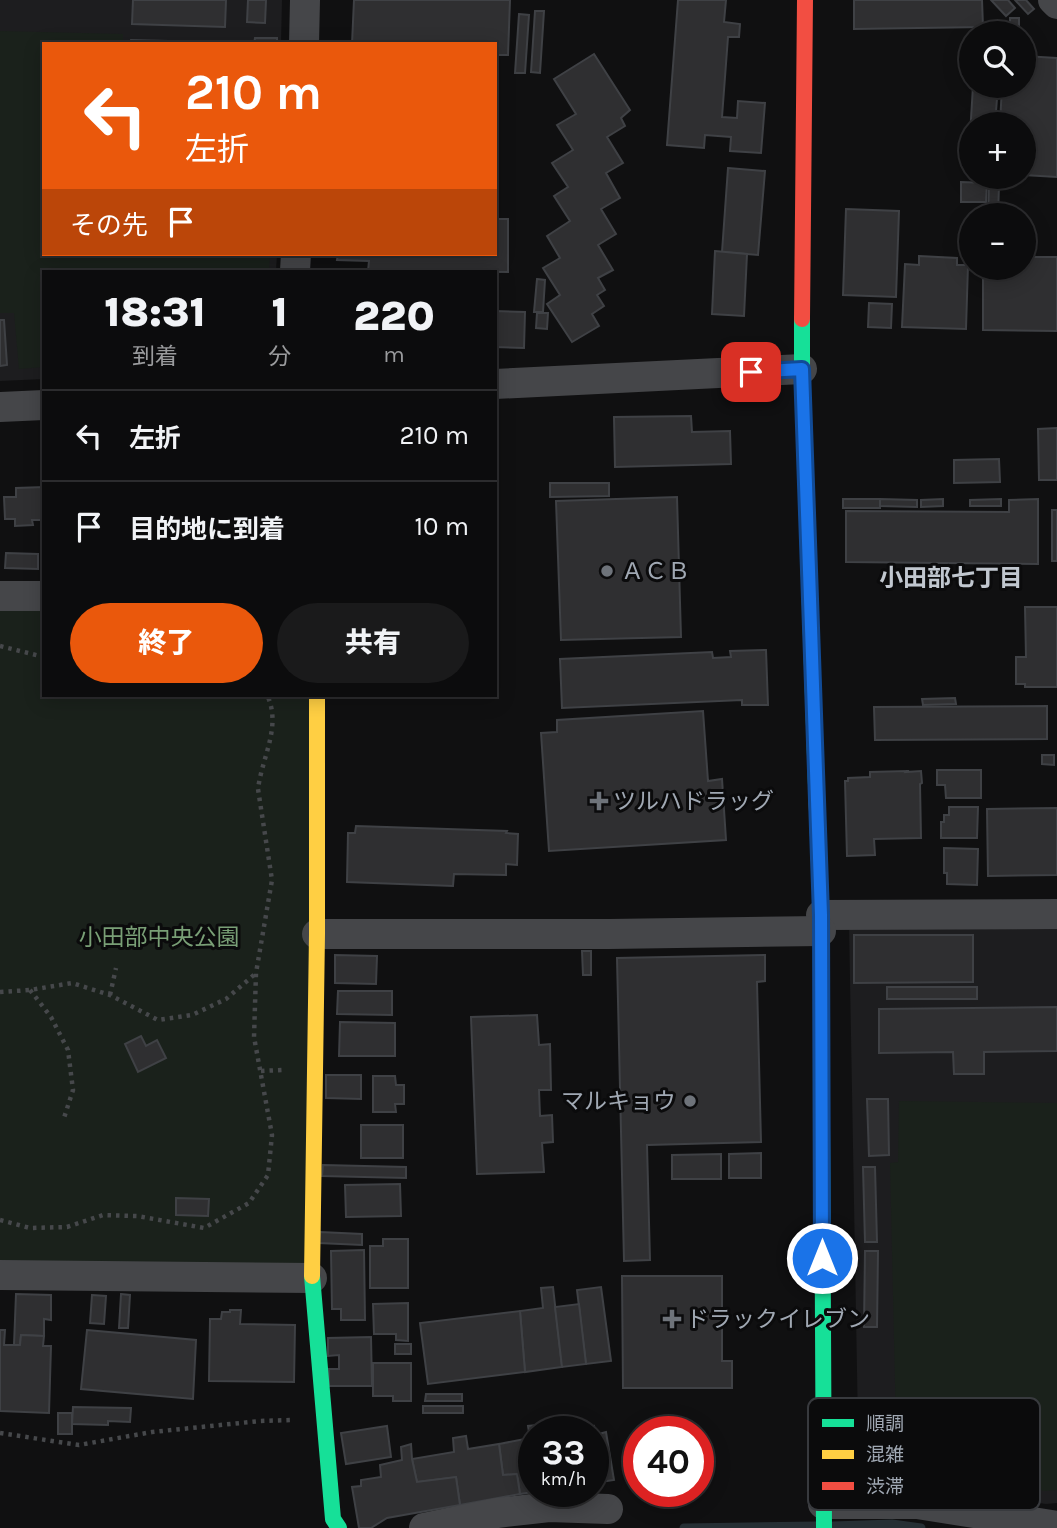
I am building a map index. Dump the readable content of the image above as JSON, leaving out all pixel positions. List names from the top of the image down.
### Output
{
  "districts": ["小田部七丁目"],
  "parks": ["小田部中央公園"],
  "places": {
    "other": ["ＡＣＢ", "マルキョウ"],
    "health": ["ツルハドラッグ", "ドラックイレブン"]
  },
  "legend": ["順調", "混雑", "渋滞"],
  "page": {
    "map_buttons": ["+", "−"],
    "turn": ["210 m", "左折"],
    "then": "その先",
    "eta": [
      "18:31",
      "到着",
      "1",
      "分",
      "220",
      "m"
    ],
    "list": [
      {
        "name": "左折",
        "value": "210 m"
      },
      {
        "name": "目的地に到着",
        "value": "10 m"
      }
    ],
    "buttons": ["終了", "共有"],
    "speed": "33 km/h",
    "limit": "40"
  }
}
